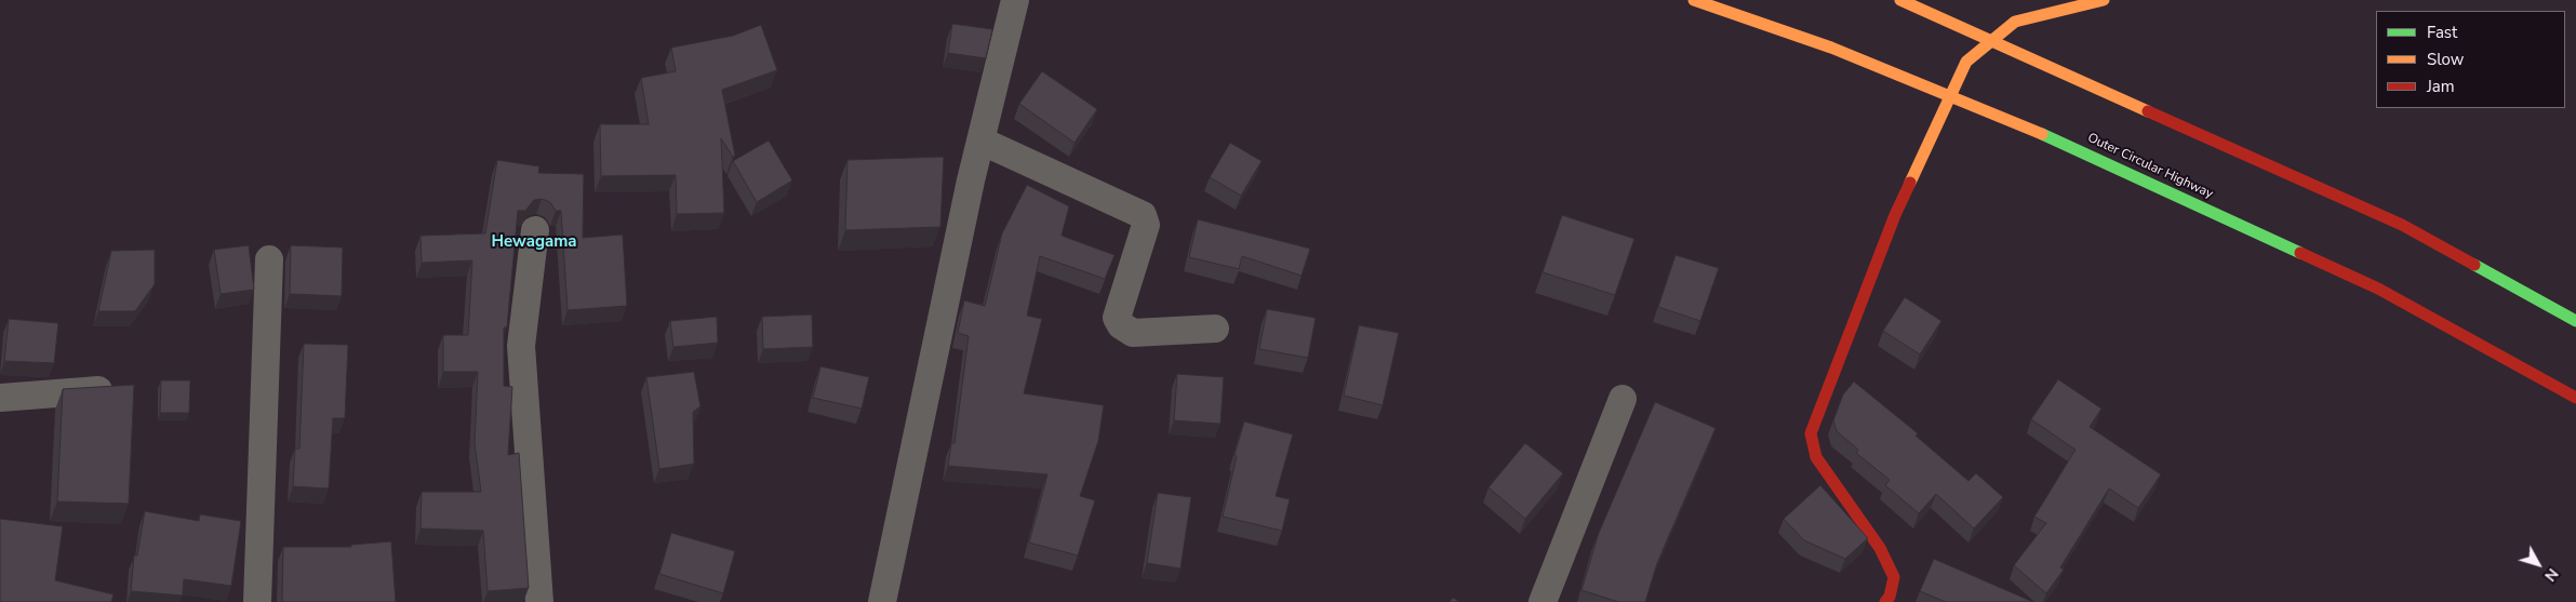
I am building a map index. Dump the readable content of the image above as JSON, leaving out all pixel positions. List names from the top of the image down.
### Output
{
  "streets": {
    "main road": ["Outer Circular Highway"]
  },
  "districts": ["Hewagama"],
  "legend": ["Fast", "Slow", "Jam"],
  "north": "bottom right"
}
